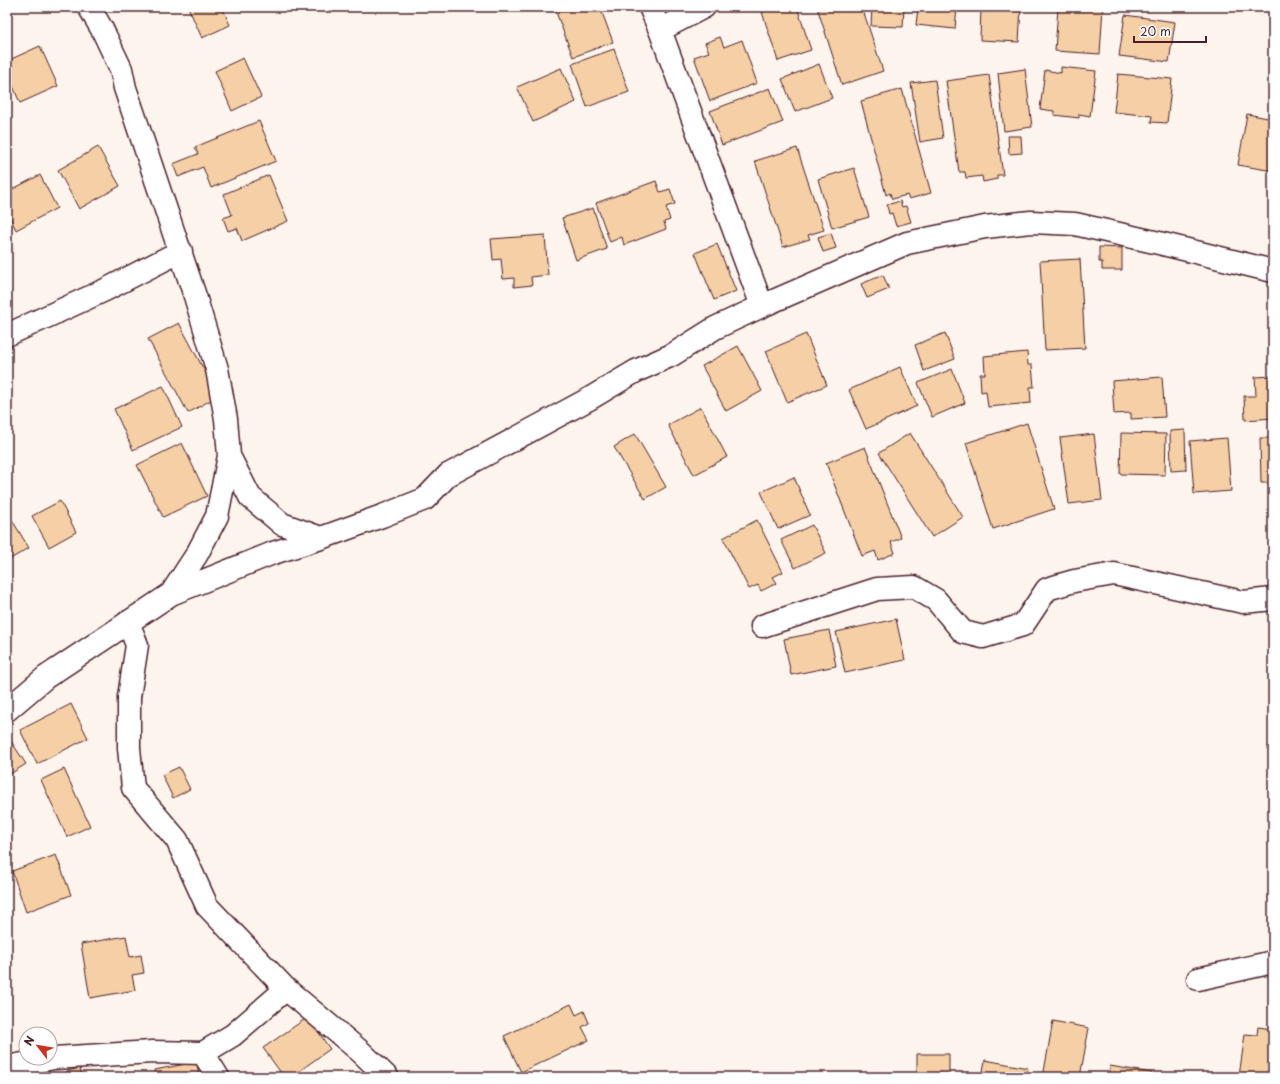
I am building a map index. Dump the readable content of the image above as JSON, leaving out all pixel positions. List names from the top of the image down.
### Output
{
  "scale_bar": "20 m",
  "north": "top left"
}
